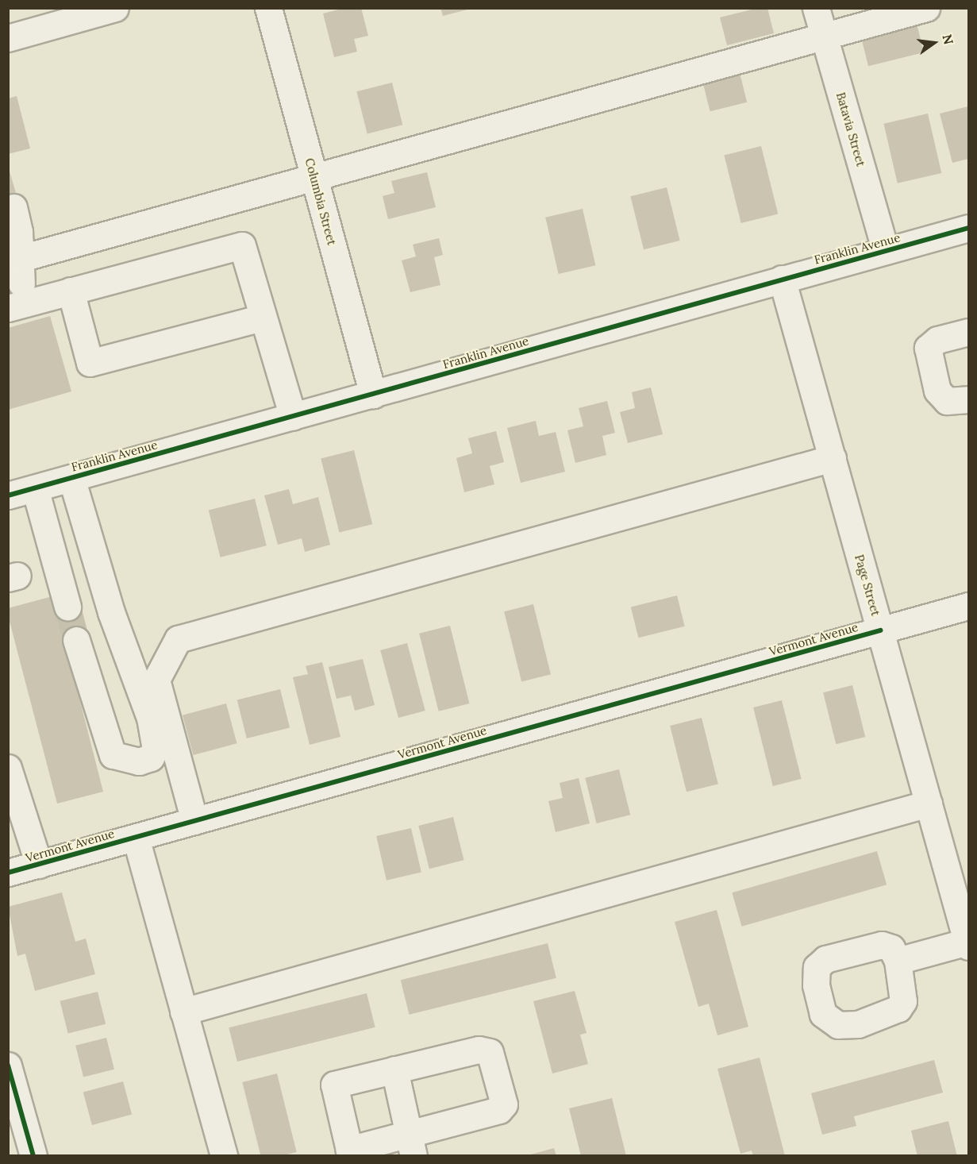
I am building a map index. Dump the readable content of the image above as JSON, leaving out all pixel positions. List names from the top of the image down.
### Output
{
  "streets": {
    "street": [
      "Batavia Street",
      "Columbia Street",
      "Franklin Avenue",
      "Page Street",
      "Vermont Avenue"
    ]
  },
  "crossings": [
    ["Batavia Street", "Franklin Avenue"],
    ["Columbia Street", "Franklin Avenue"],
    ["Franklin Avenue", "Page Street"],
    ["Page Street", "Vermont Avenue"]
  ],
  "north": "right"
}
